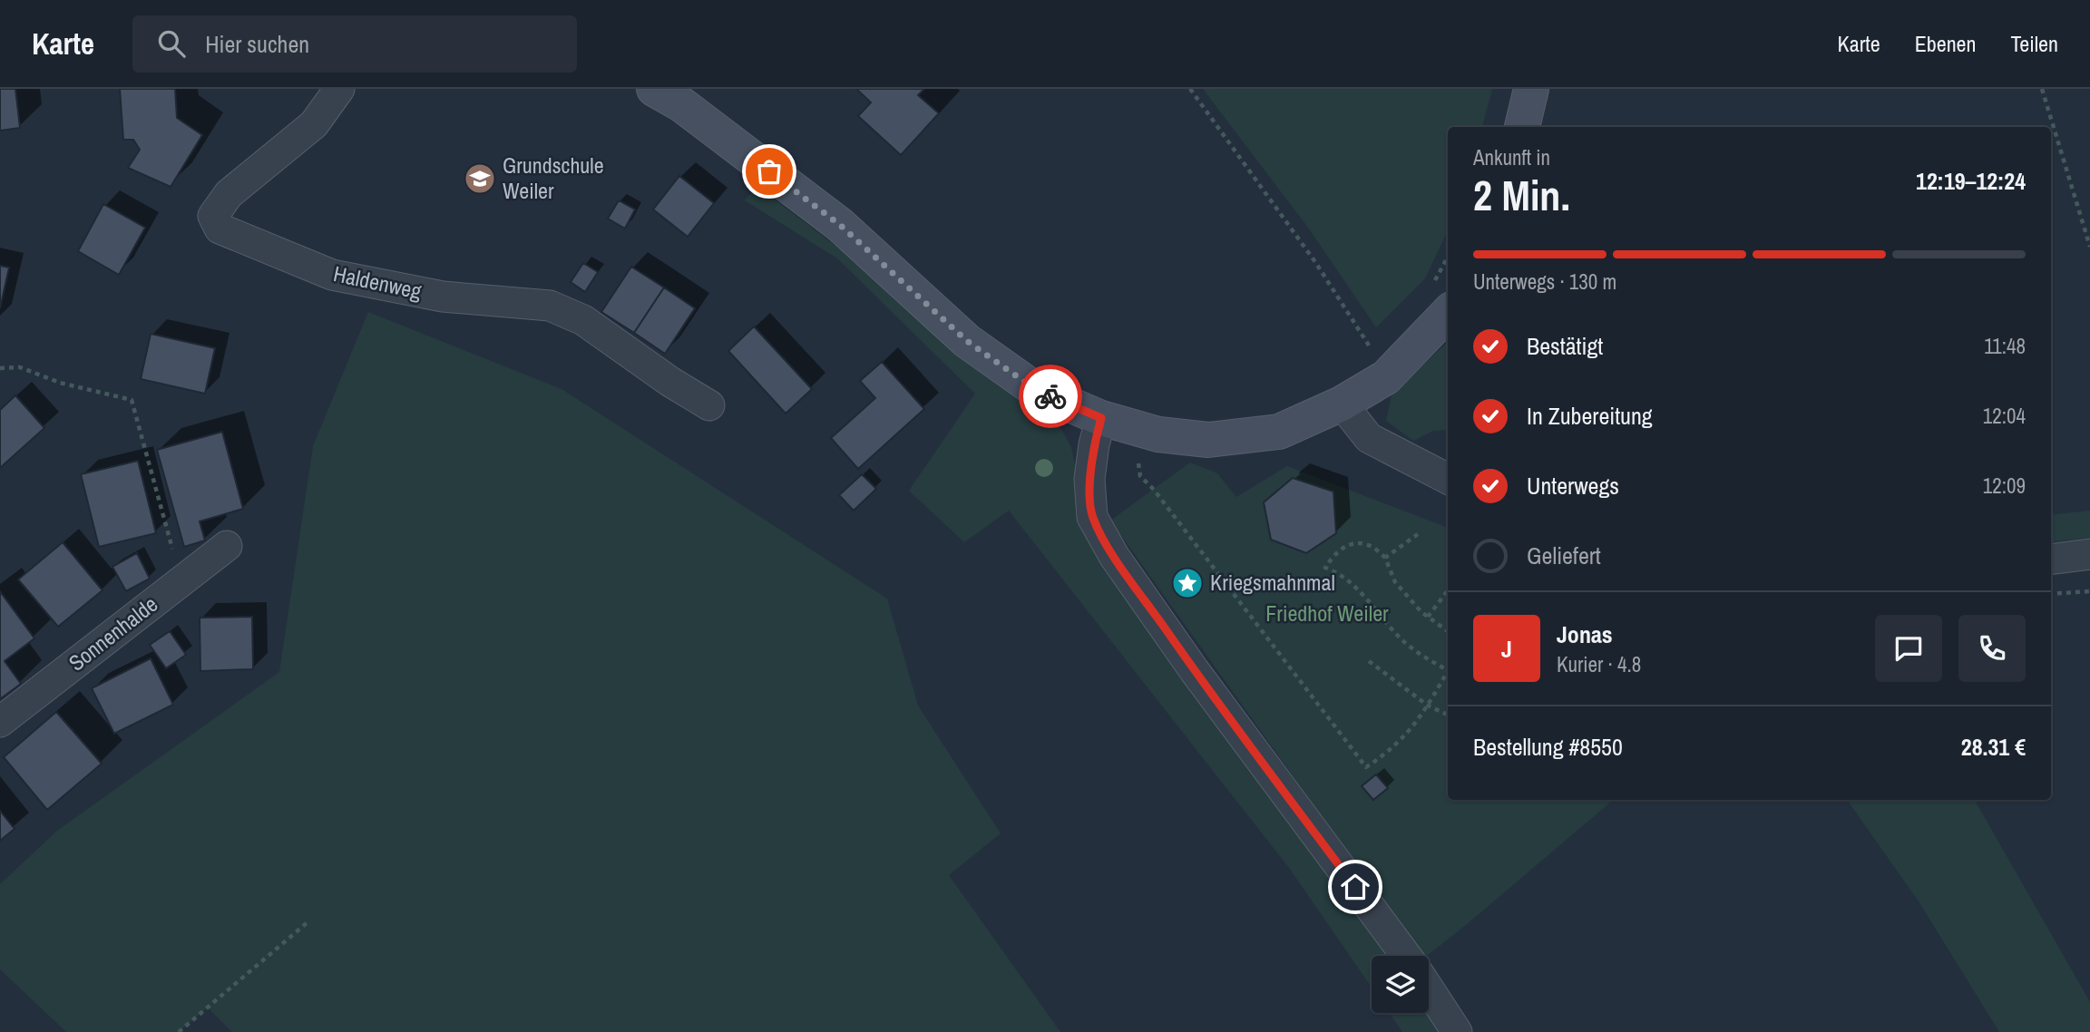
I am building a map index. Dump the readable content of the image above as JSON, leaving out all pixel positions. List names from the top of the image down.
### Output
{
  "streets": {
    "street": ["Haldenweg", "Sonnenhalde"]
  },
  "parks": ["Friedhof Weiler"],
  "places": {
    "school or university": ["Grundschule Weiler"],
    "place": ["Kriegsmahnmal"]
  },
  "page": {
    "header": "Karte",
    "search": "Hier suchen",
    "nav": ["Karte", "Ebenen", "Teilen"],
    "heading": ["2 Min.", "Ankunft in", "12:19–12:24"],
    "panel": [
      "Jonas",
      "Kurier · 4.8",
      "Bestellung #8550",
      "28.31 €"
    ],
    "bar": "Unterwegs · 130 m",
    "list": [
      ["Bestätigt", "11:48"],
      ["In Zubereitung", "12:04"],
      ["Unterwegs", "12:09"],
      "Geliefert"
    ],
    "round": "J"
  }
}
